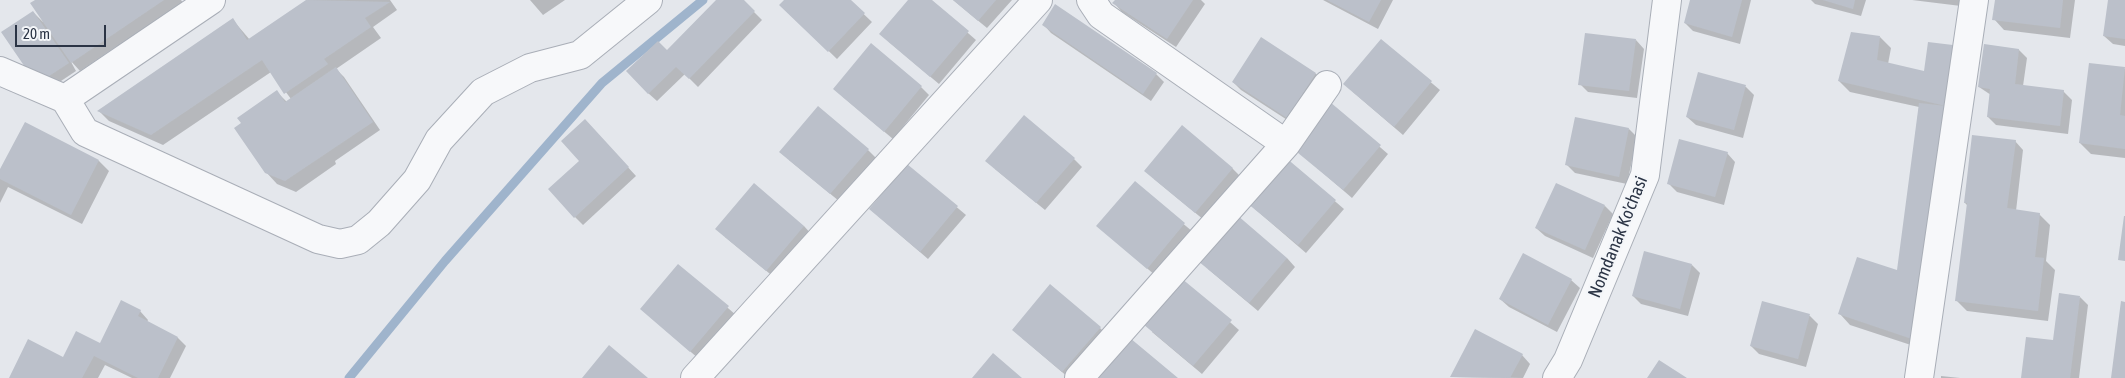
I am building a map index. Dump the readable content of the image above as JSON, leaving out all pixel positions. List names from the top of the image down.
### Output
{
  "streets": {
    "street": ["Nomdanak Ko'chasi"]
  },
  "scale_bar": "20 m"
}
